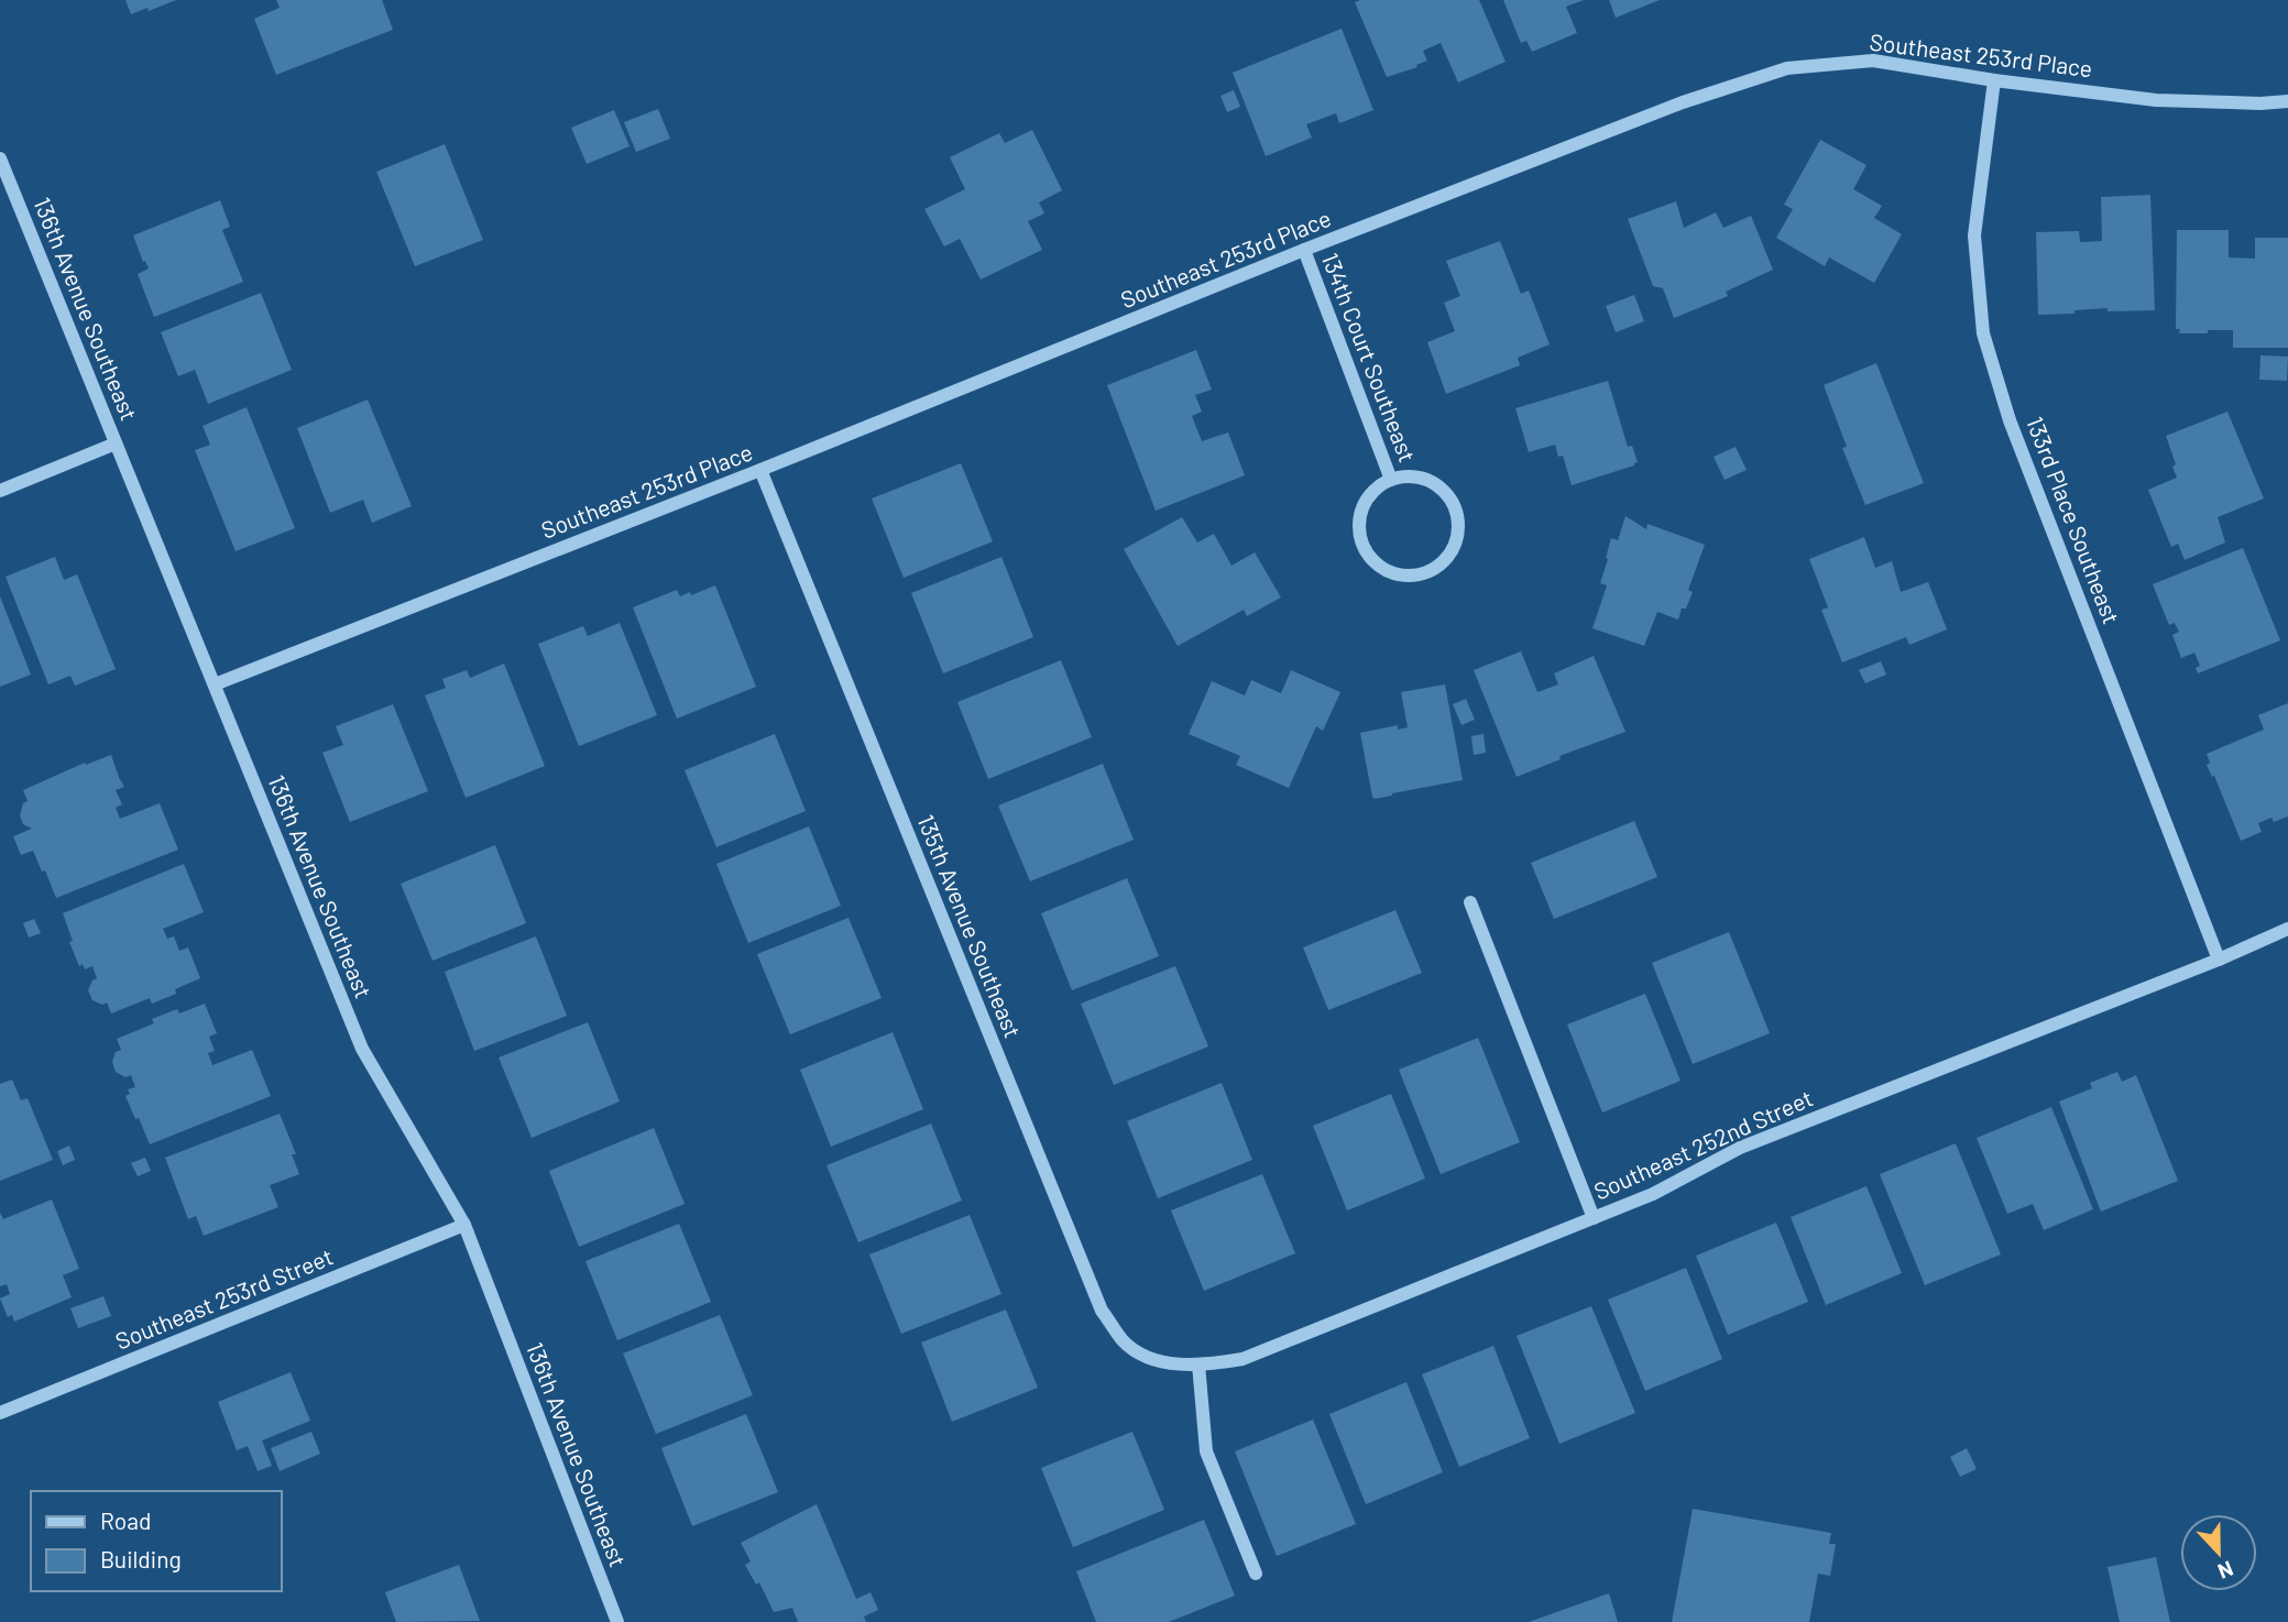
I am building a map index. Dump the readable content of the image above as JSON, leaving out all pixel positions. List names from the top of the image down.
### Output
{
  "streets": {
    "street": [
      "Southeast 253rd Place",
      "136th Avenue Southeast",
      "134th Court Southeast",
      "133rd Place Southeast",
      "135th Avenue Southeast",
      "Southeast 252nd Street",
      "Southeast 253rd Street"
    ]
  },
  "crossings": [
    ["Southeast 253rd Place", "136th Avenue Southeast"],
    ["Southeast 253rd Place", "134th Court Southeast"],
    ["Southeast 253rd Place", "133rd Place Southeast"],
    ["Southeast 253rd Place", "135th Avenue Southeast"],
    ["136th Avenue Southeast", "Southeast 253rd Street"],
    ["133rd Place Southeast", "Southeast 252nd Street"],
    ["135th Avenue Southeast", "Southeast 252nd Street"]
  ],
  "legend": ["Road", "Building"],
  "north": "bottom"
}
